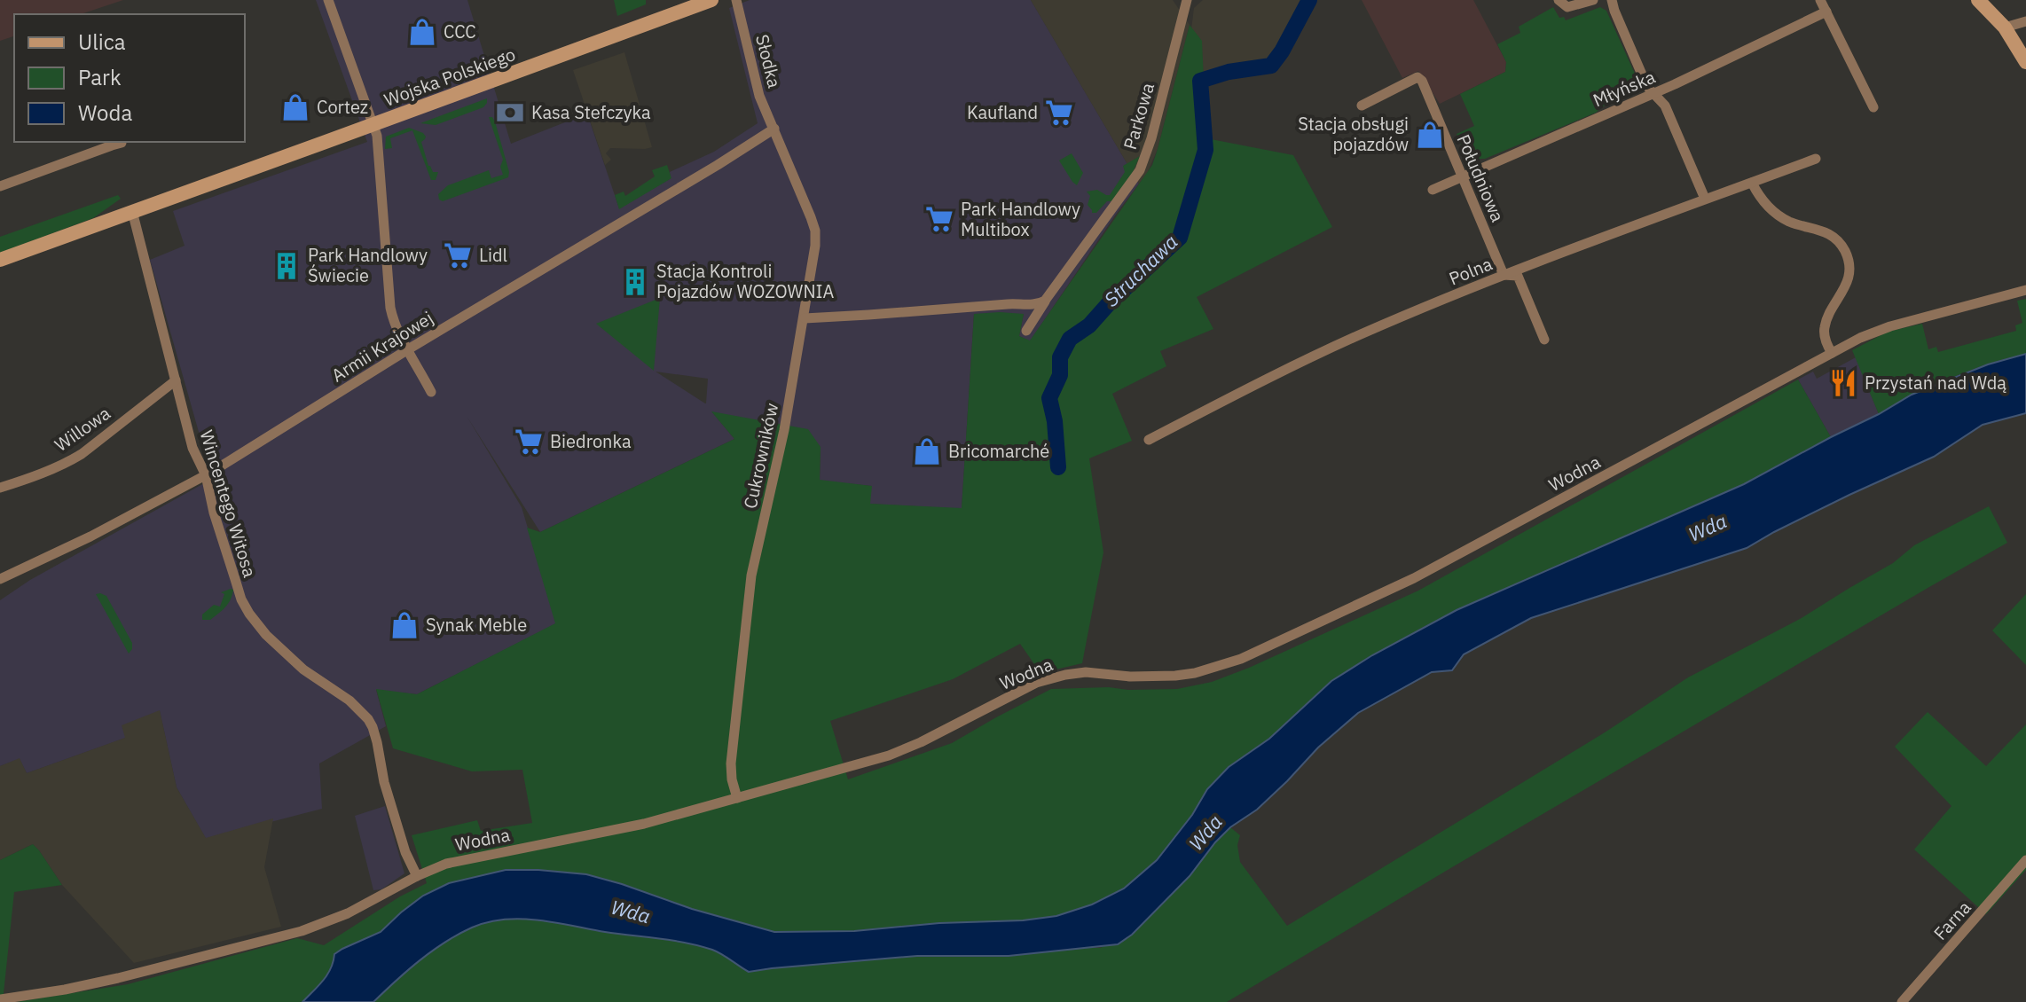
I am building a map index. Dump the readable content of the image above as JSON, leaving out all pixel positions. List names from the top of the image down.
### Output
{
  "streets": {
    "street": [
      "Słodka",
      "Wojska Polskiego",
      "Młyńska",
      "Parkowa",
      "Południowa",
      "Polna",
      "Armii Krajowej",
      "Willowa",
      "Cukrowników",
      "Wodna",
      "Wincentego Witosa",
      "Farna"
    ]
  },
  "crossings": [
    ["Słodka", "Armii Krajowej"],
    ["Słodka", "Cukrowników"],
    ["Wojska Polskiego", "Wincentego Witosa"],
    ["Młyńska", "Południowa"],
    ["Południowa", "Polna"],
    ["Armii Krajowej", "Cukrowników"],
    ["Armii Krajowej", "Wincentego Witosa"],
    ["Willowa", "Wincentego Witosa"],
    ["Cukrowników", "Wodna"],
    ["Wodna", "Wincentego Witosa"]
  ],
  "water": ["Struchawa", "Wda"],
  "places": {
    "shop": [
      "CCC",
      "Cortez",
      "Stacja obsługi pojazdów",
      "Bricomarché",
      "Synak Meble"
    ],
    "bank": ["Kasa Stefczyka"],
    "supermarket": [
      "Kaufland",
      "Park Handlowy Multibox",
      "Lidl",
      "Biedronka"
    ],
    "building": ["Park Handlowy Świecie", "Stacja Kontroli Pojazdów WOZOWNIA"],
    "restaurant": ["Przystań nad Wdą"]
  },
  "legend": ["Ulica", "Park", "Woda"]
}
